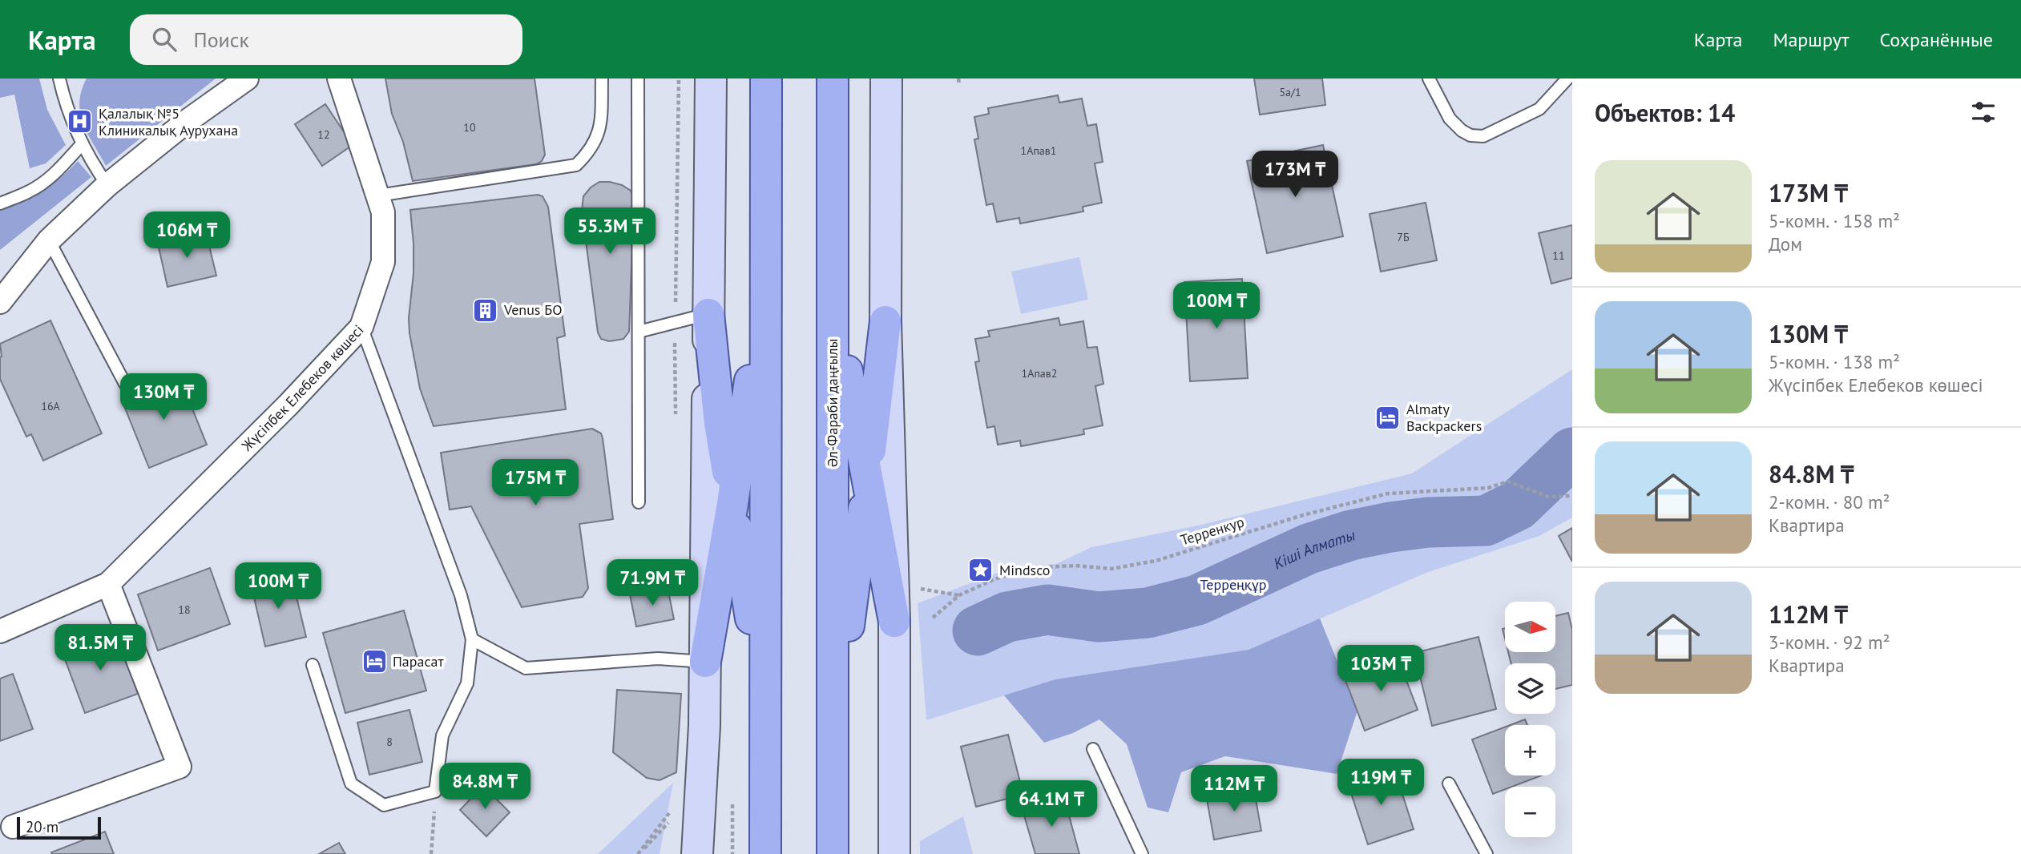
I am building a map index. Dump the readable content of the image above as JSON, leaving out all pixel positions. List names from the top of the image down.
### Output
{
  "streets": {
    "main road": ["Әл-Фараби даңғылы"],
    "street": ["Жүсіпбек Елебеков көшесі"],
    "path": ["Терренкур"]
  },
  "water": ["Кіші Алматы"],
  "parks": ["Терреңқұр"],
  "places": {
    "hospital": ["Қалалық №5 Клиникалық Аурухана"],
    "building": ["Venus БО"],
    "hotel": ["Almaty Backpackers", "Парасат"],
    "place": ["Mindsco"]
  },
  "house_numbers": [
    "5а/1",
    "10",
    "12",
    "1Апав1",
    "7Б",
    "11",
    "1Апав2",
    "16А",
    "18",
    "8"
  ],
  "scale_bar": "20 m",
  "north": "right",
  "page": {
    "header": "Карта",
    "search": "Поиск",
    "nav": ["Карта", "Маршрут", "Сохранённые"],
    "heading": "Объектов: 14",
    "list": [
      {
        "name": "173M ₸",
        "note": "5-комн. · 158 m² · Дом"
      },
      {
        "name": "130M ₸",
        "note": "5-комн. · 138 m² · Жүсіпбек Елебеков көшесі"
      },
      {
        "name": "84.8M ₸",
        "note": "2-комн. · 80 m² · Квартира"
      },
      {
        "name": "112M ₸",
        "note": "3-комн. · 92 m² · Квартира"
      }
    ],
    "price": [
      "173M ₸",
      "55.3M ₸",
      "106M ₸",
      "100M ₸",
      "130M ₸",
      "175M ₸",
      "71.9M ₸",
      "100M ₸",
      "81.5M ₸",
      "103M ₸",
      "119M ₸",
      "84.8M ₸",
      "112M ₸",
      "64.1M ₸"
    ],
    "map_buttons": ["+", "−"],
    "scale": "20 m"
  }
}
